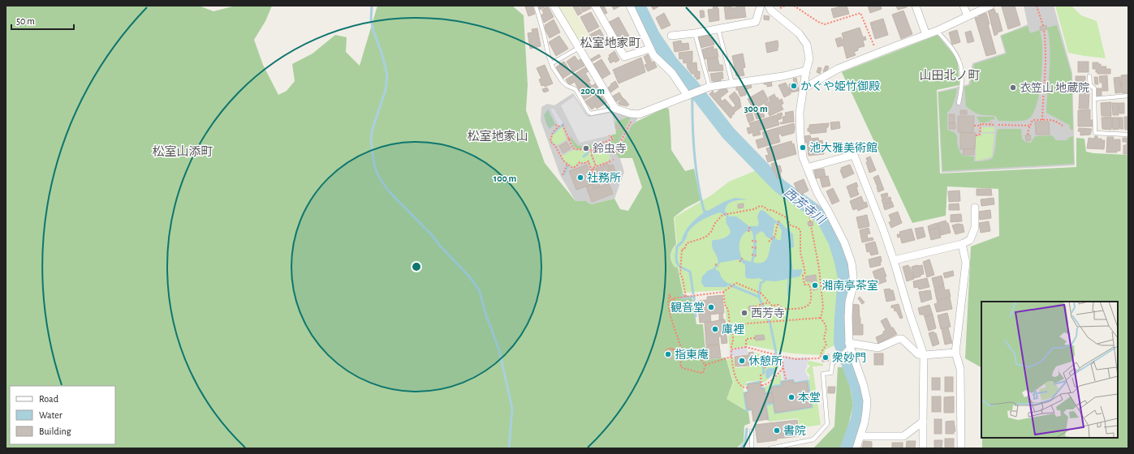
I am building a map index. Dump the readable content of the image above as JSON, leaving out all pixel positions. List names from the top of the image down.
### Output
{
  "districts": [
    "松室地家町",
    "山田北ノ町",
    "松室地家山",
    "松室山添町"
  ],
  "water": ["西芳寺川"],
  "places": [
    "かぐや姫竹御殿",
    "衣笠山 地蔵院",
    "池大雅美術館",
    "鈴虫寺",
    "社務所",
    "湘南亭茶室",
    "観音堂",
    "西芳寺",
    "庫裡",
    "指東庵",
    "衆妙門",
    "休憩所",
    "本堂",
    "書院"
  ],
  "legend": ["Road", "Water", "Building"],
  "scale_bar": "50 m",
  "rings": ["200 m", "300 m", "100 m"]
}
